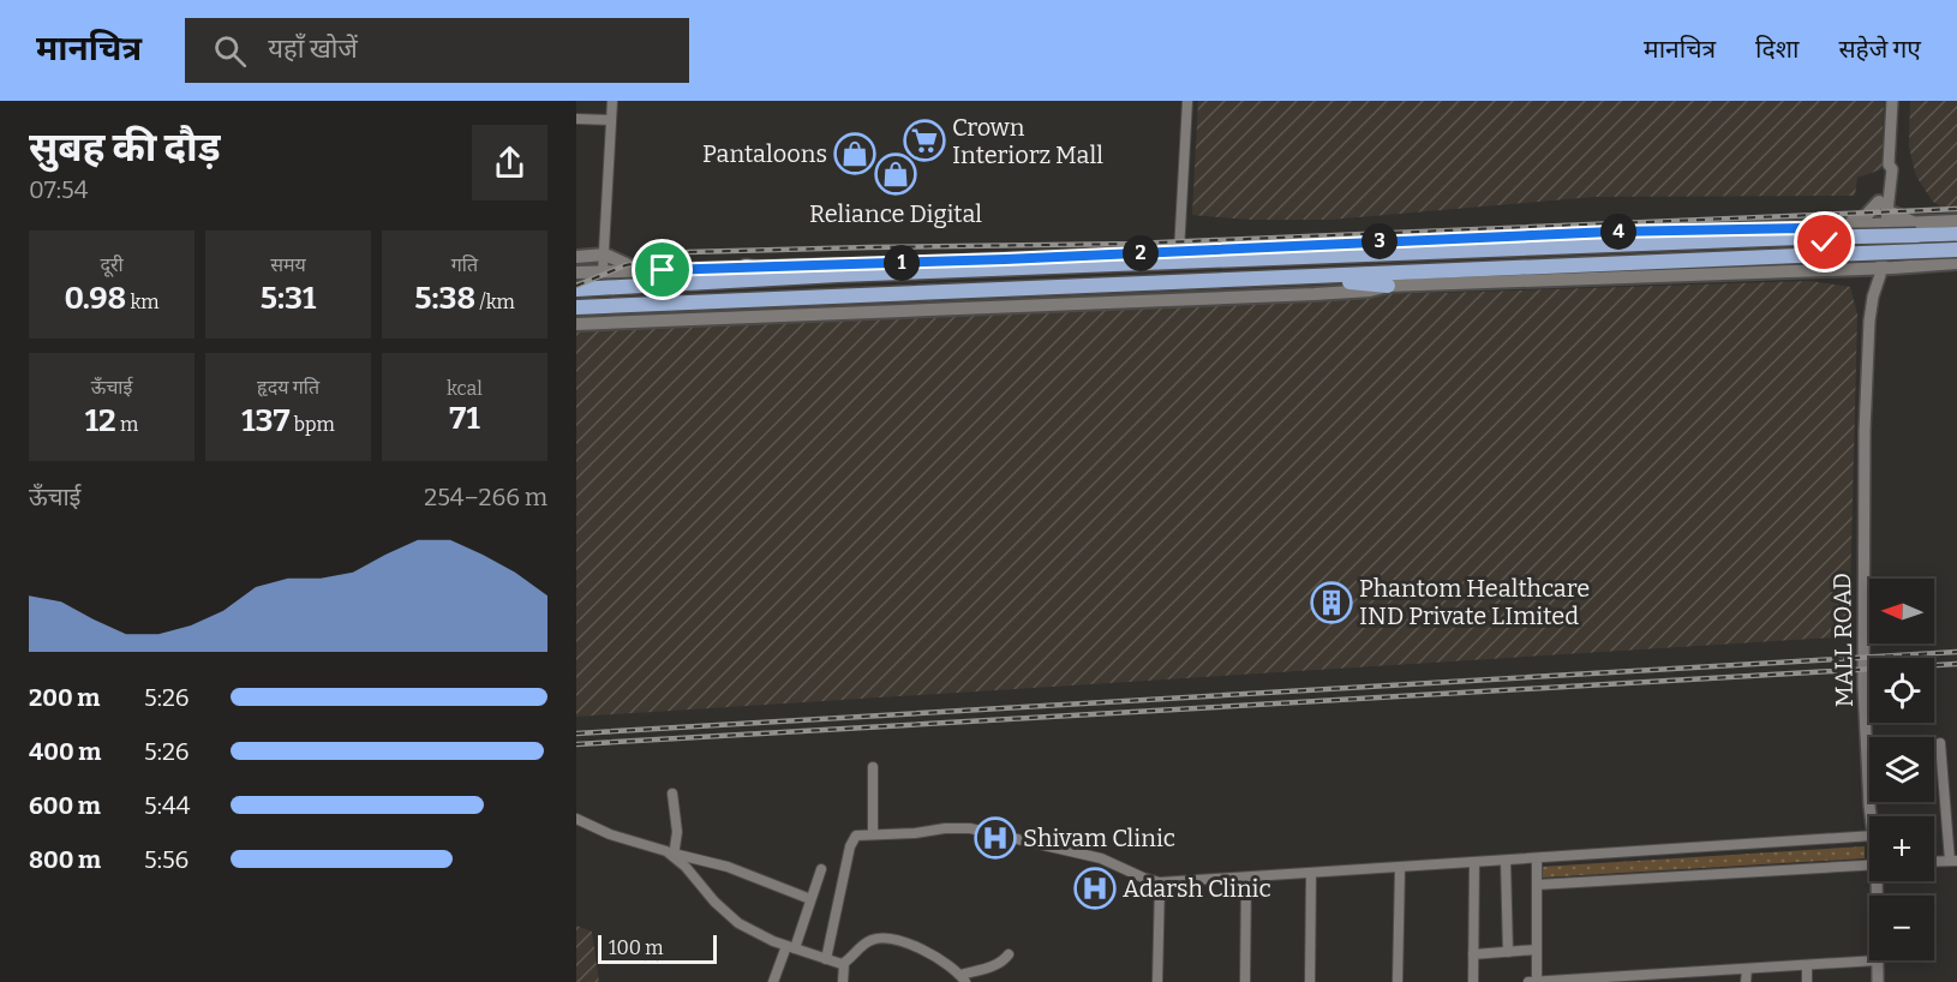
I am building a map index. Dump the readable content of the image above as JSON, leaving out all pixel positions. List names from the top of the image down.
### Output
{
  "streets": {
    "street": ["MALL ROAD"]
  },
  "places": {
    "supermarket": ["Crown Interiorz Mall"],
    "shop": ["Pantaloons", "Reliance Digital"],
    "building": ["Phantom Healthcare IND Private LImited"],
    "hospital": ["Shivam Clinic", "Adarsh Clinic"]
  },
  "scale_bar": "100 m",
  "north": "left",
  "page": {
    "header": "मानचित्र",
    "search": "यहाँ खोजें",
    "nav": ["मानचित्र", "दिशा", "सहेजे गए"],
    "heading": ["सुबह की दौड़", "07:54"],
    "pins": [
      "4",
      "3",
      "2",
      "1"
    ],
    "stats": [
      ["दूरी", "0.98 km"],
      ["समय", "5:31"],
      ["गति", "5:38 /km"],
      ["ऊँचाई", "12 m"],
      ["हृदय गति", "137 bpm"],
      ["kcal", "71"]
    ],
    "chart": ["ऊँचाई", "254–266 m"],
    "map_buttons": ["+", "−"],
    "list": [
      {
        "name": "200 m",
        "note": "5:26"
      },
      {
        "name": "400 m",
        "note": "5:26"
      },
      {
        "name": "600 m",
        "note": "5:44"
      },
      {
        "name": "800 m",
        "note": "5:56"
      }
    ],
    "scale": "100 m"
  }
}
